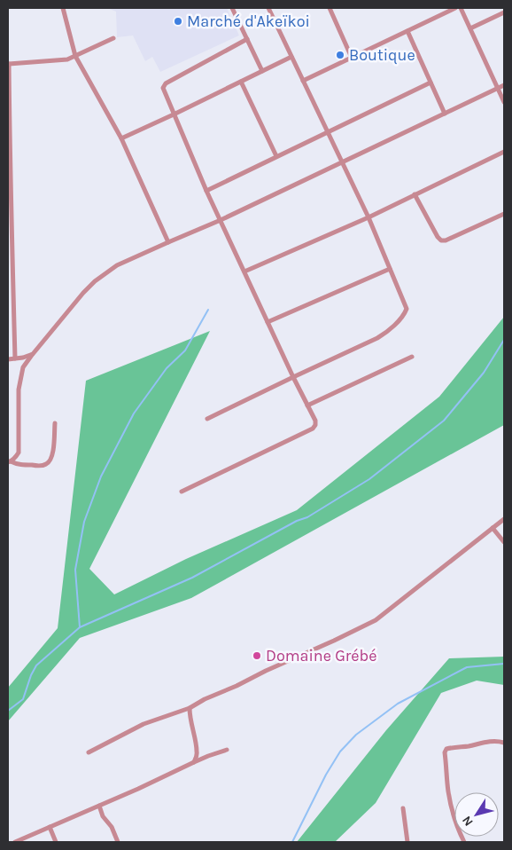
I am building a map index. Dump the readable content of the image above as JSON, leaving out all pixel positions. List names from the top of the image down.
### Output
{
  "places": ["Marché d'Akeïkoi", "Boutique", "Domaine Grébé"],
  "north": "bottom left"
}
